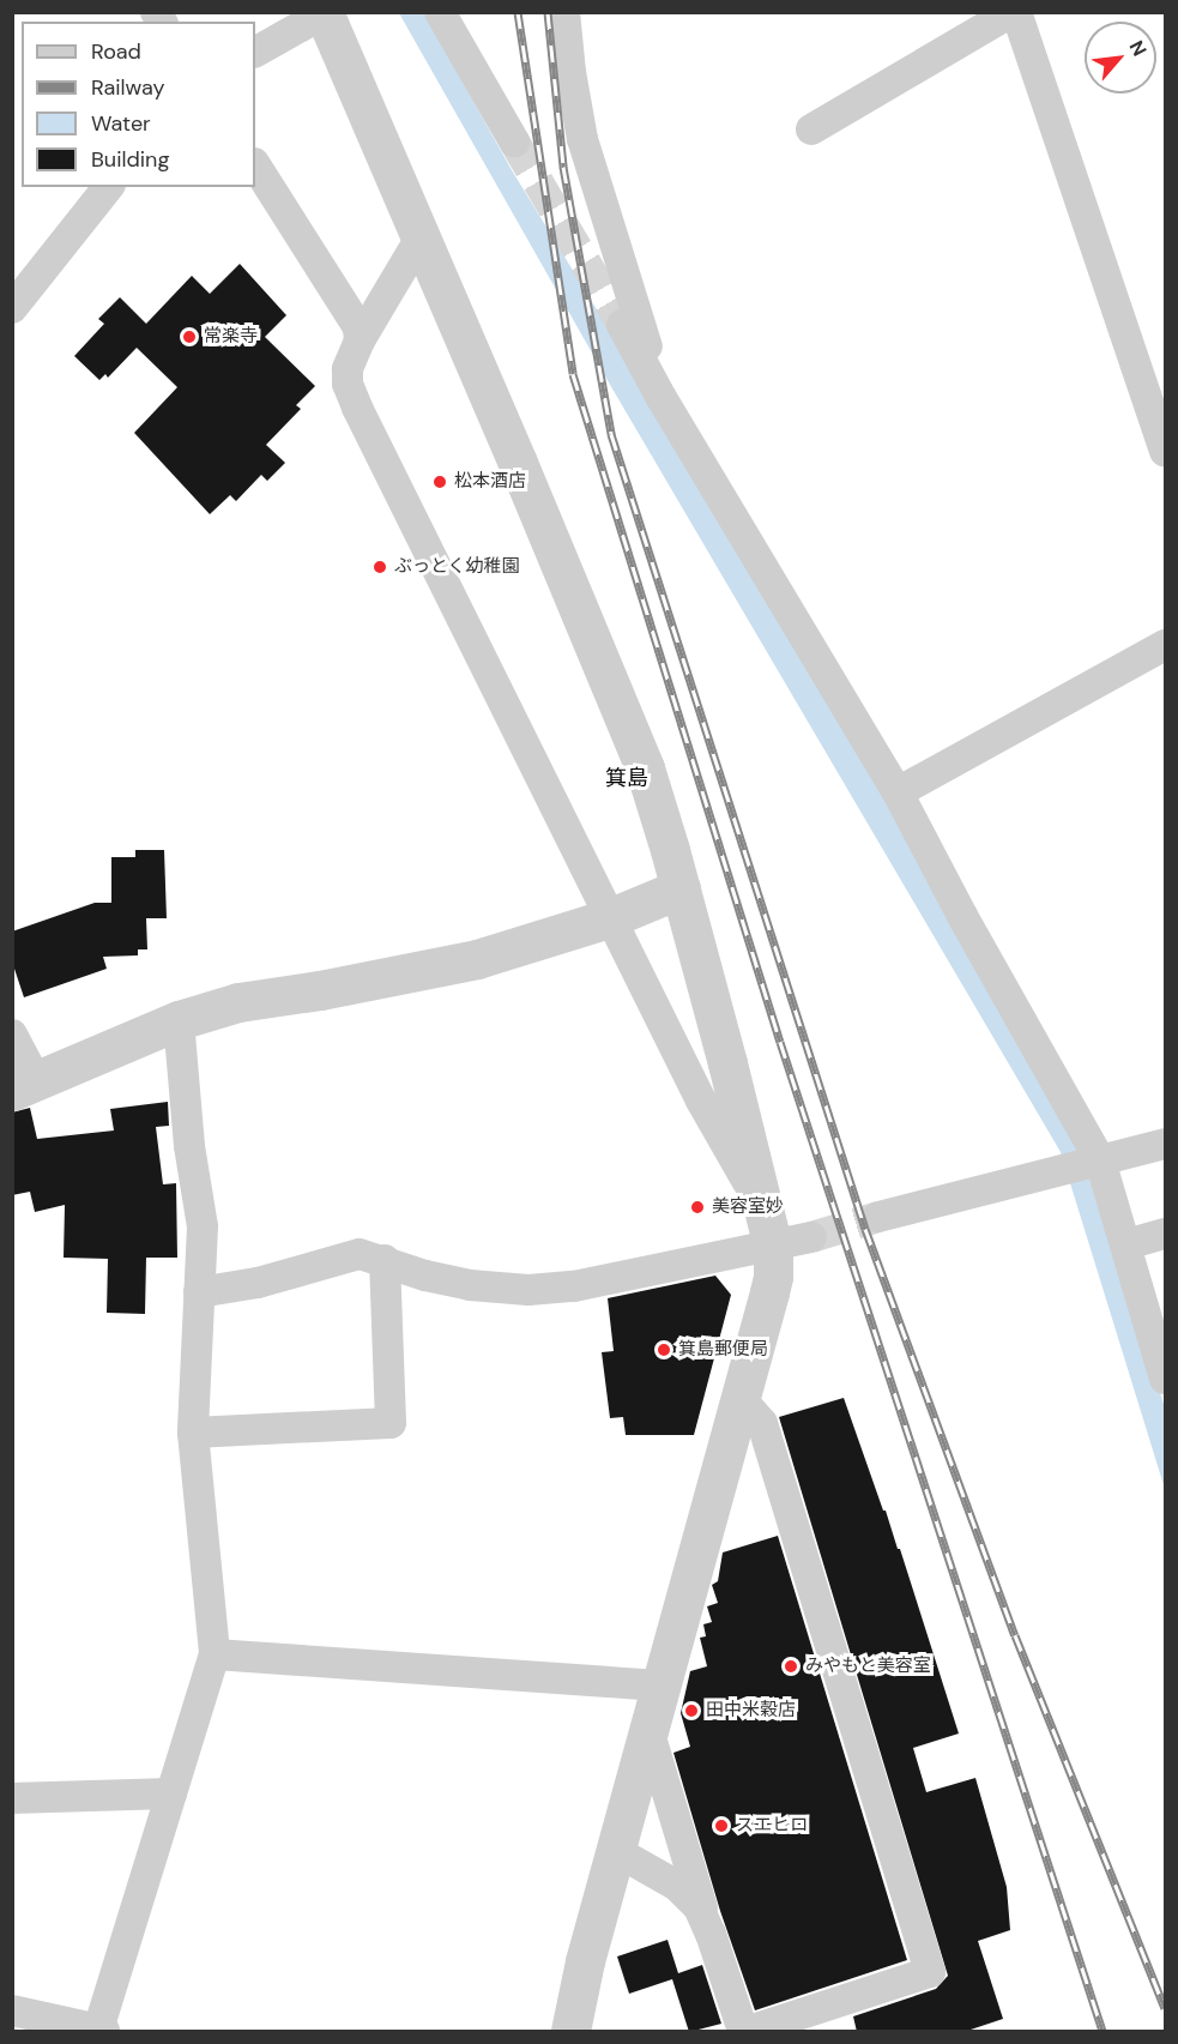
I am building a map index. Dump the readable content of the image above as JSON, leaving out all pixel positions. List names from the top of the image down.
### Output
{
  "districts": ["箕島"],
  "places": [
    "常楽寺",
    "松本酒店",
    "ぶっとく幼稚園",
    "美容室妙",
    "箕島郵便局",
    "みやもと美容室",
    "田中米穀店",
    "スエヒロ"
  ],
  "legend": [
    "Road",
    "Railway",
    "Water",
    "Building"
  ],
  "north": "top right"
}
